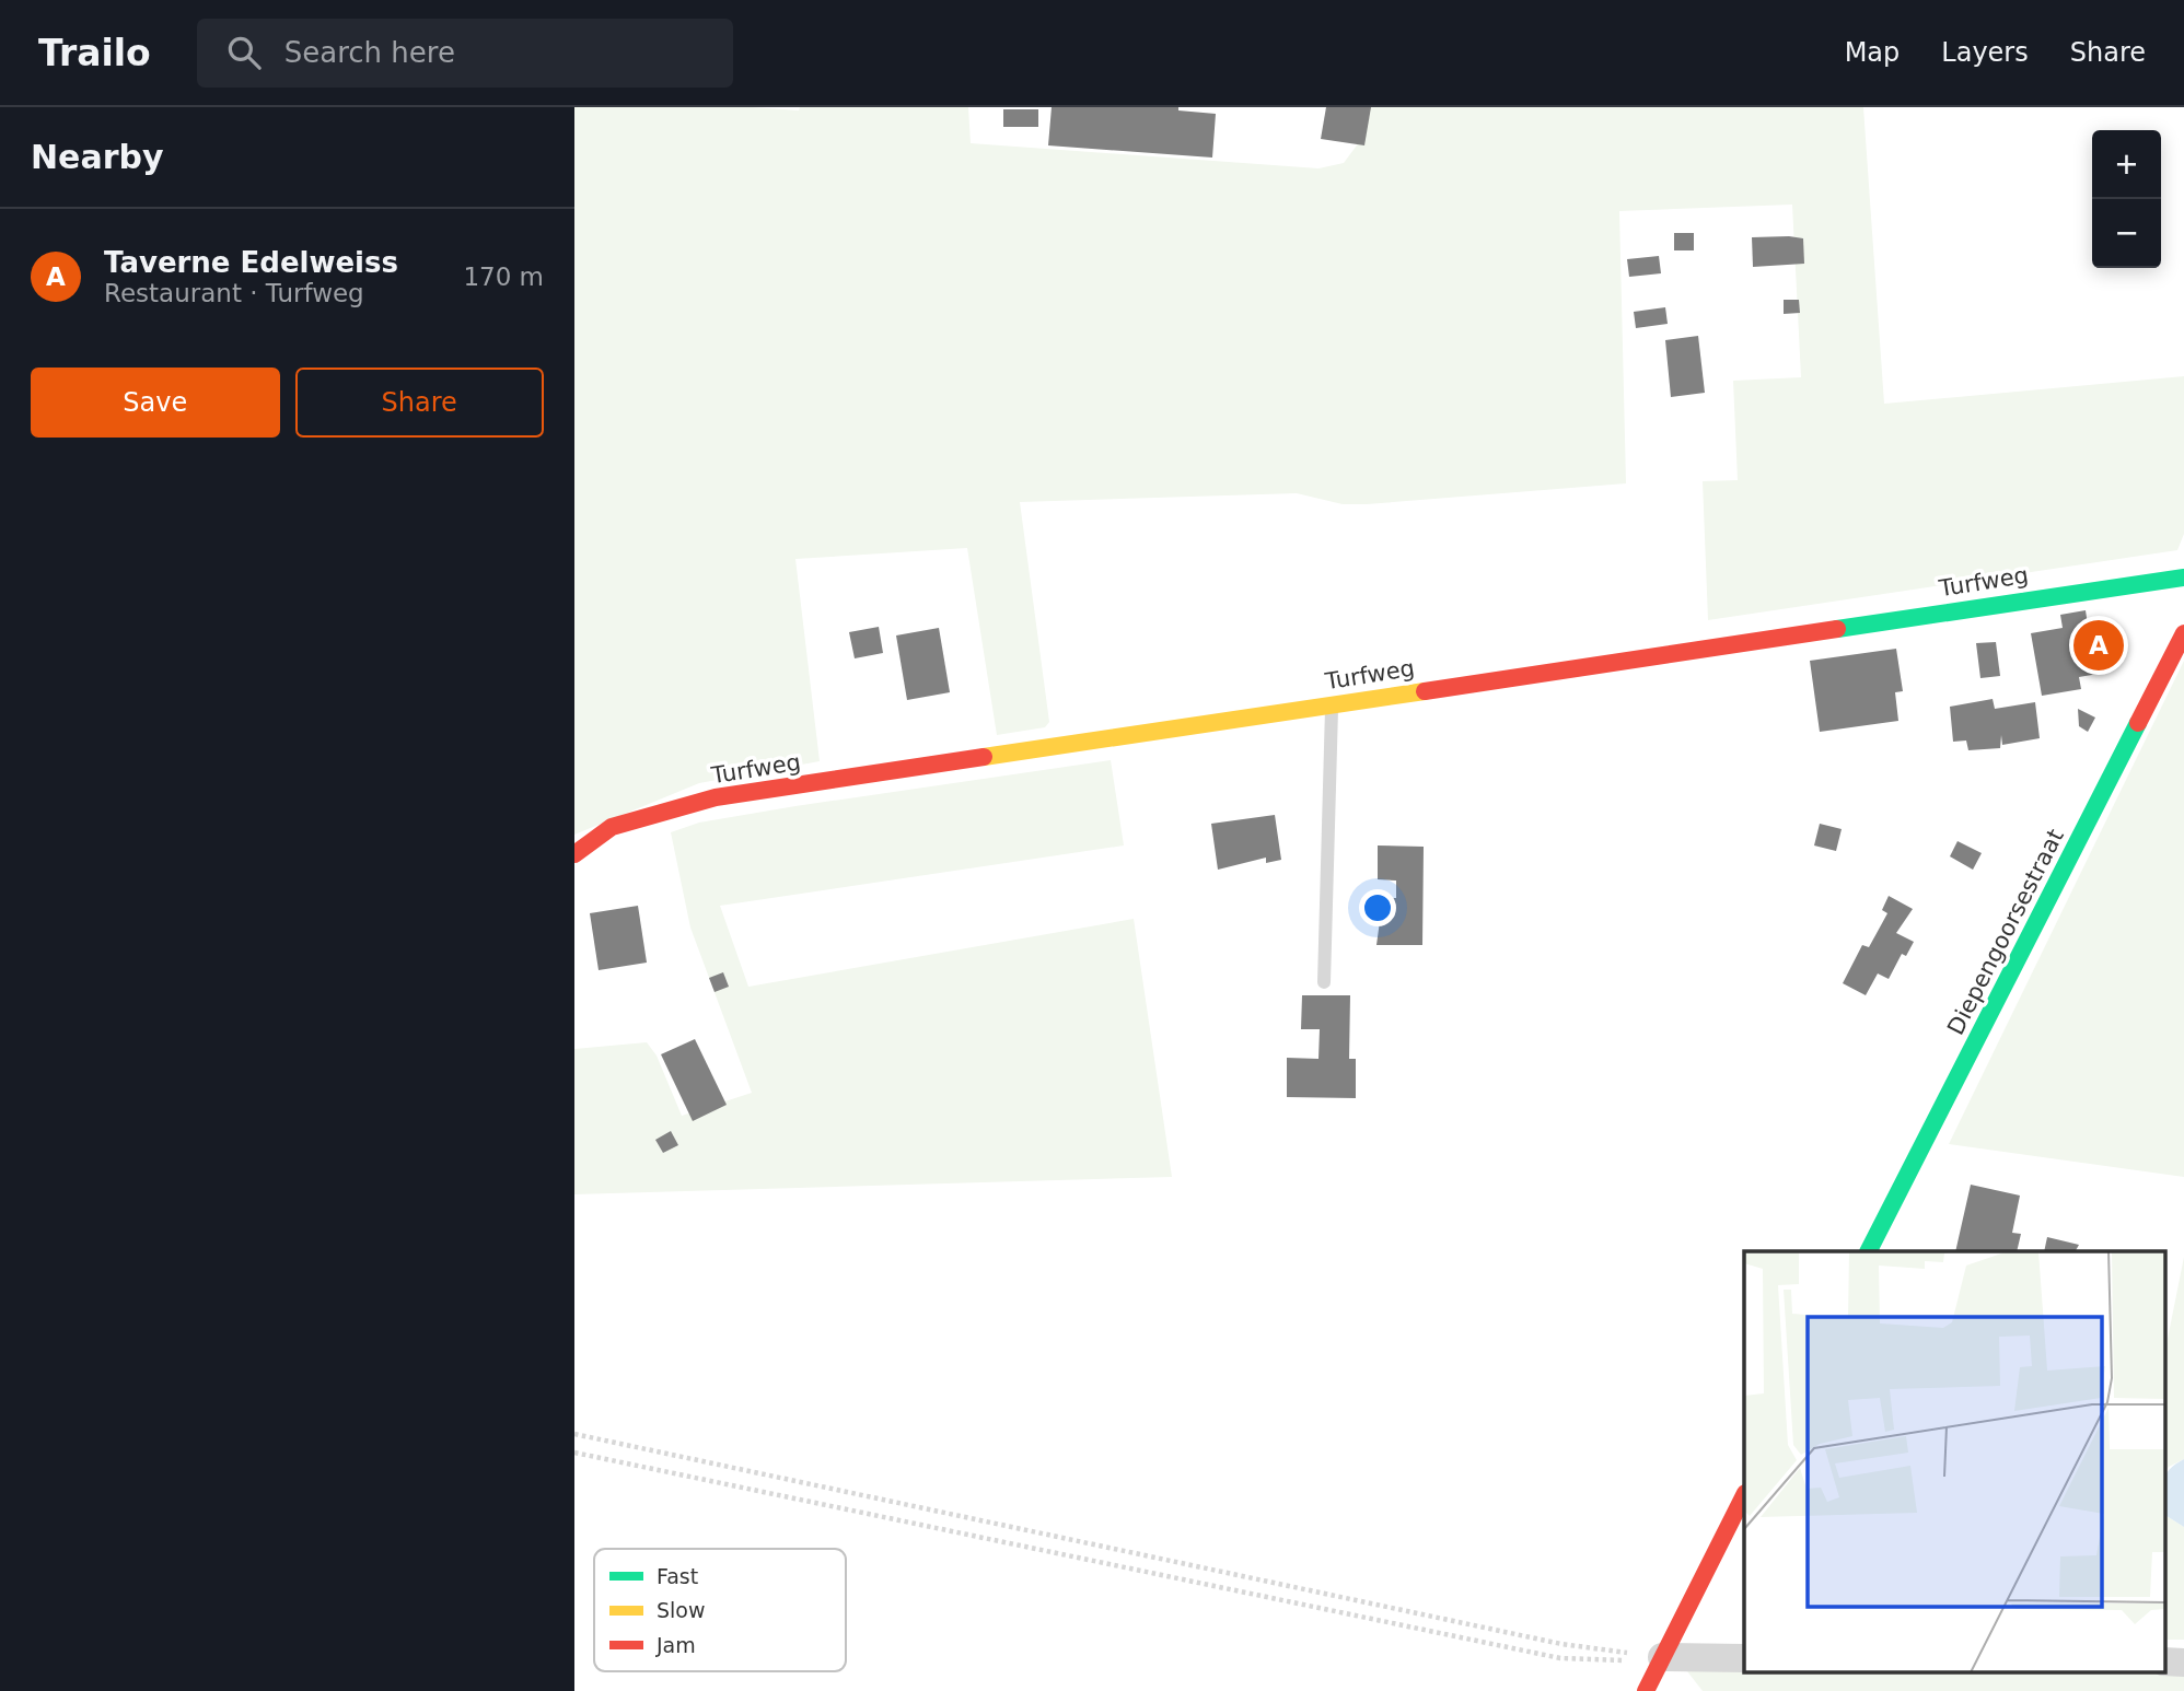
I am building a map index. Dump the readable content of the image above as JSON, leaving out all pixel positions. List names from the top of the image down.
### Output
{
  "streets": {
    "street": ["Turfweg", "Diepengoorsestraat"]
  },
  "legend": ["Fast", "Slow", "Jam"],
  "page": {
    "header": "Trailo",
    "search": "Search here",
    "nav": ["Map", "Layers", "Share"],
    "heading": "Nearby",
    "map_buttons": ["+", "−"],
    "list": [
      {
        "mark": "A",
        "name": "Taverne Edelweiss",
        "note": "Restaurant · Turfweg",
        "value": "170 m"
      }
    ],
    "buttons": ["Save", "Share"],
    "pins": "A"
  }
}
